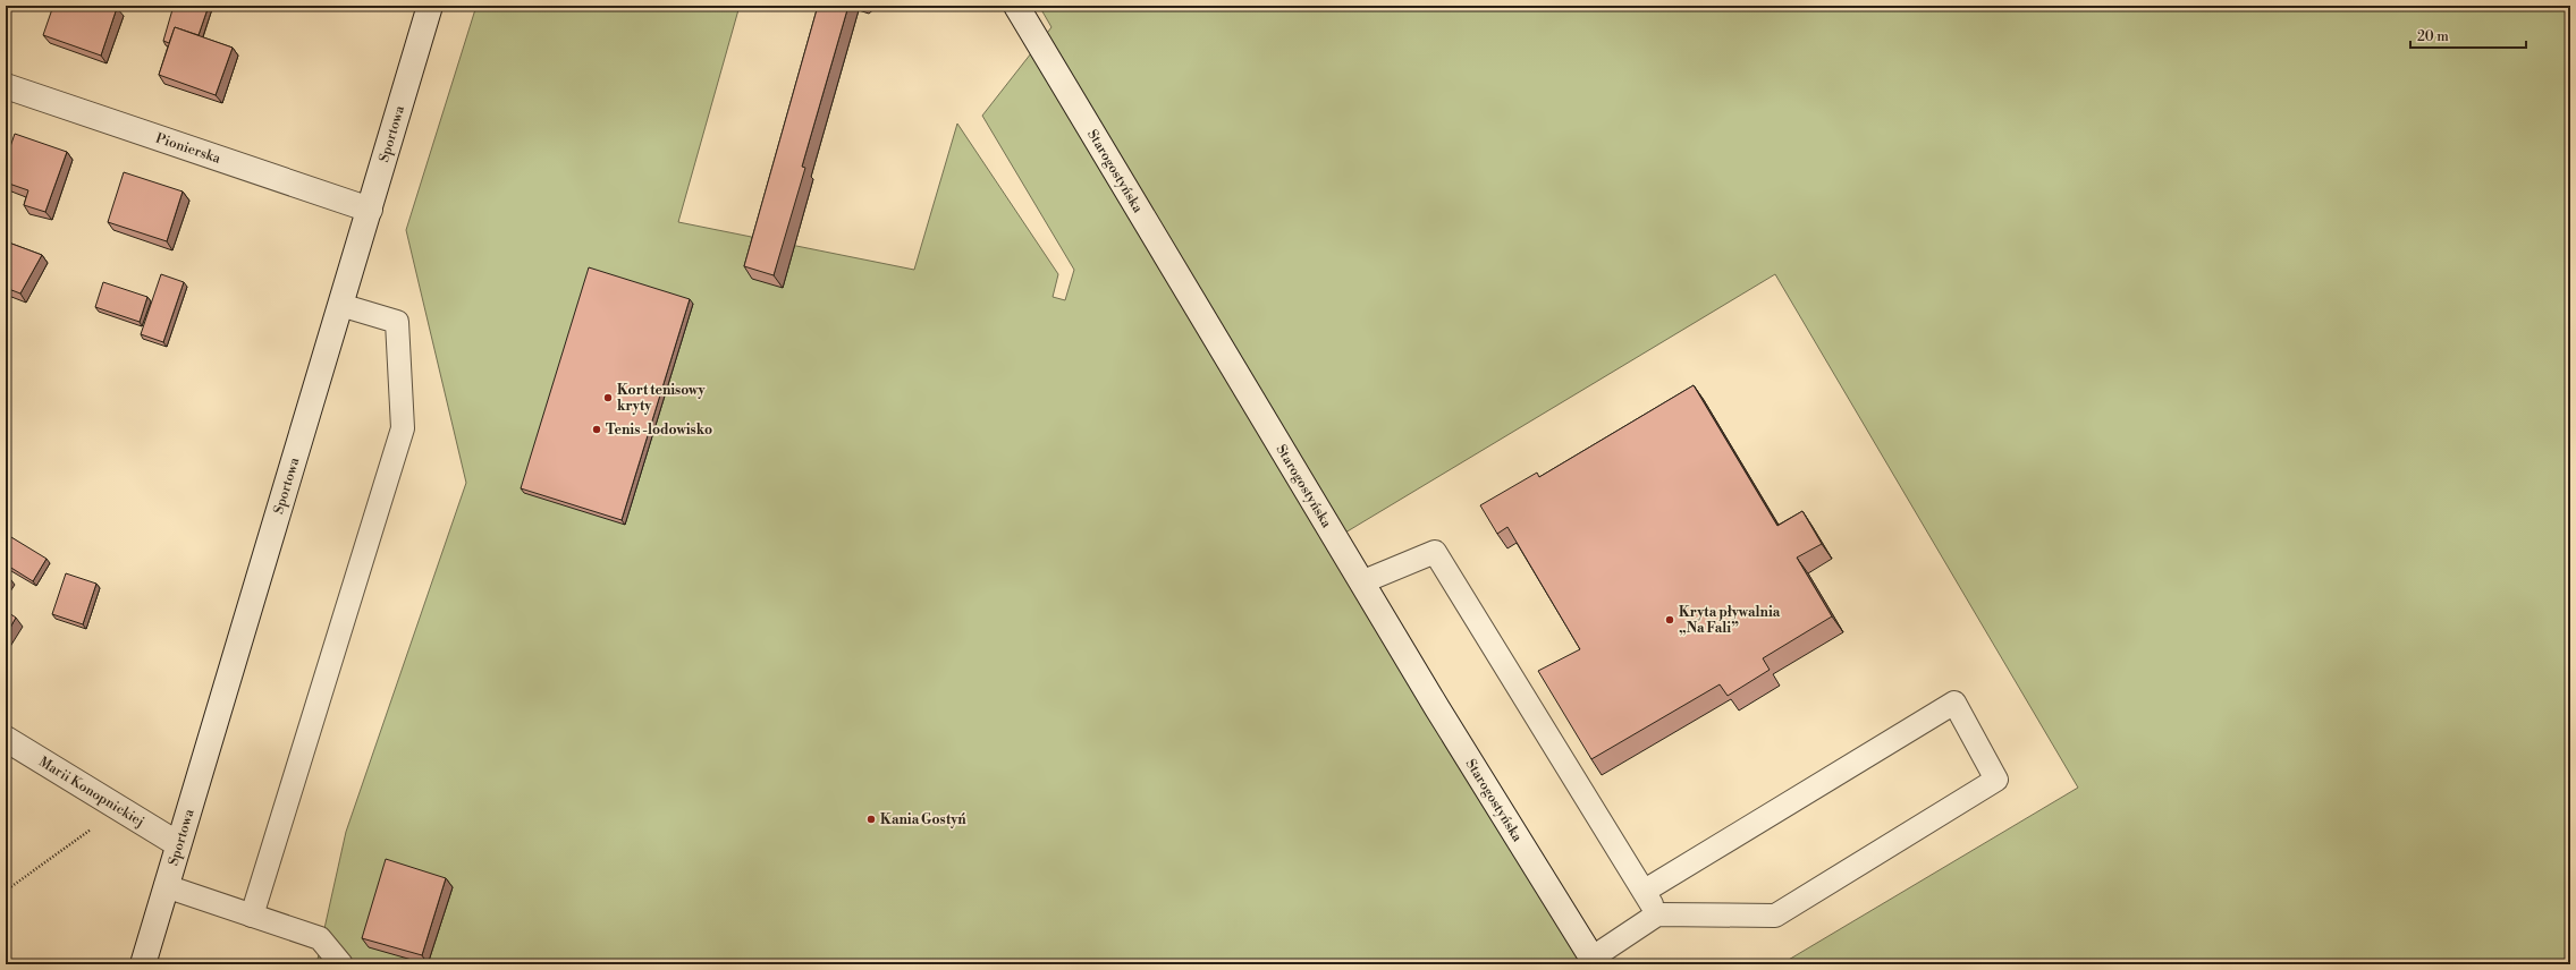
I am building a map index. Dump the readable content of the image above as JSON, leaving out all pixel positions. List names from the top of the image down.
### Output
{
  "streets": {
    "street": [
      "Sportowa",
      "Pionierska",
      "Starogostyńska",
      "Marii Konopnickiej"
    ]
  },
  "crossings": [
    ["Sportowa", "Pionierska"],
    ["Sportowa", "Marii Konopnickiej"]
  ],
  "places": [
    "Kort tenisowy kryty",
    "Tenis -lodowisko",
    "Kryta pływalnia „Na Fali”",
    "Kania Gostyń"
  ],
  "scale_bar": "20 m"
}
